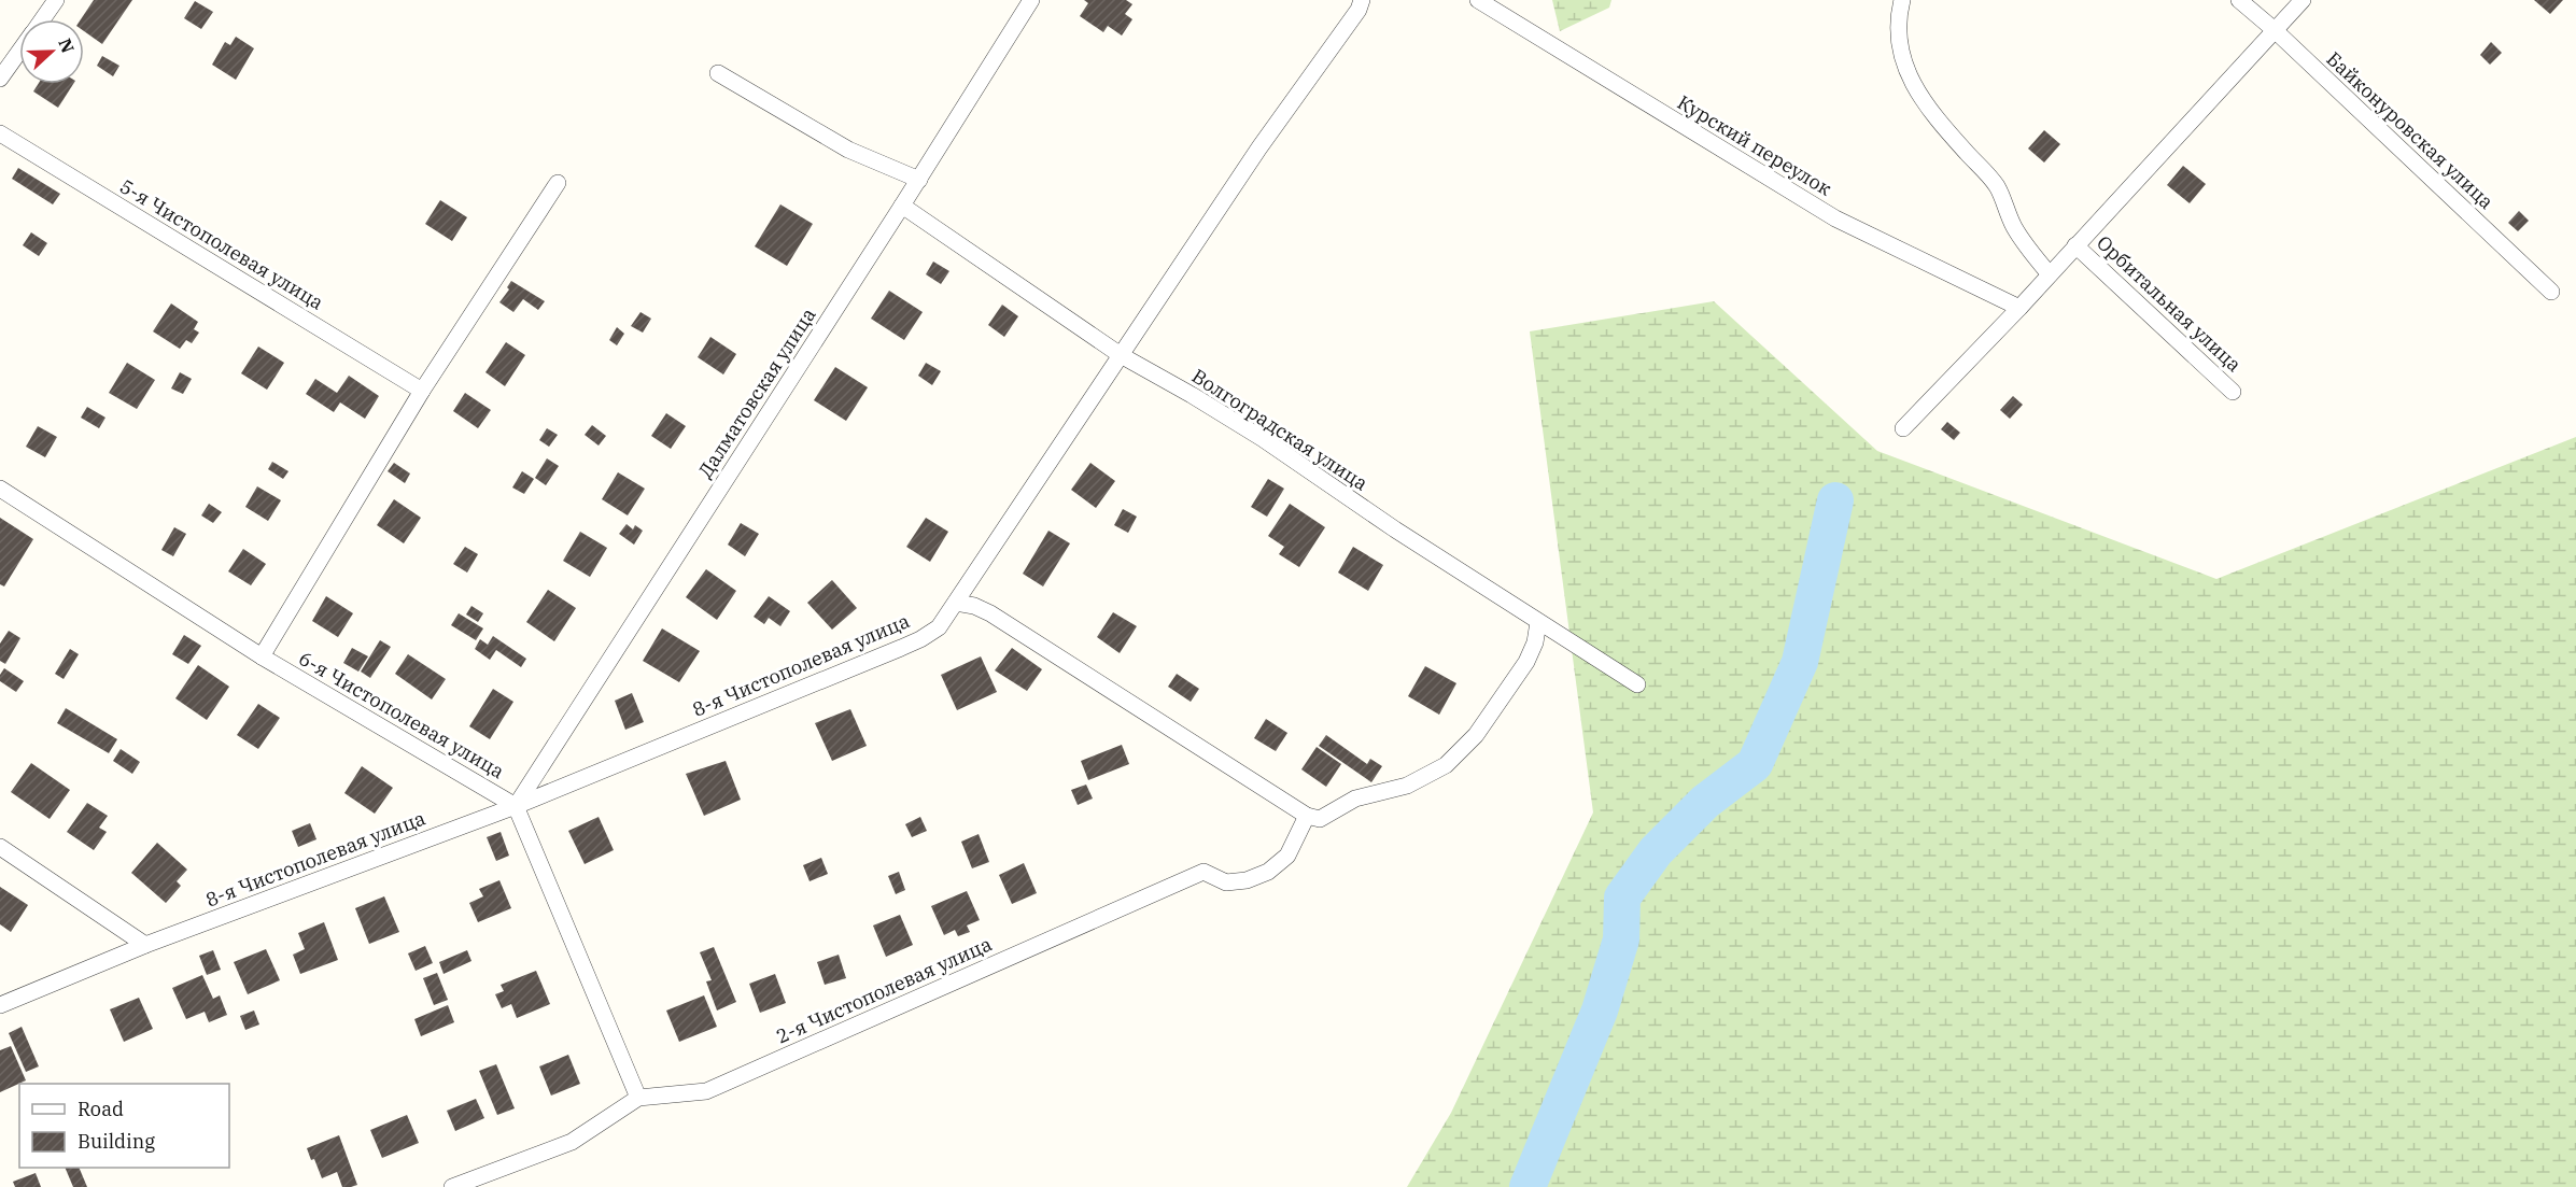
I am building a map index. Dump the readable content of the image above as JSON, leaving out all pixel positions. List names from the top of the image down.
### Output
{
  "streets": {
    "street": [
      "Байконуровская улица",
      "Курский переулок",
      "5-я Чистополевая улица",
      "Орбитальная улица",
      "Далматовская улица",
      "Волгоградская улица",
      "8-я Чистополевая улица",
      "6-я Чистополевая улица",
      "2-я Чистополевая улица"
    ]
  },
  "crossings": [
    ["Далматовская улица", "Волгоградская улица"],
    ["Далматовская улица", "8-я Чистополевая улица"],
    ["Далматовская улица", "6-я Чистополевая улица"],
    ["Волгоградская улица", "8-я Чистополевая улица"],
    ["8-я Чистополевая улица", "6-я Чистополевая улица"]
  ],
  "legend": ["Road", "Building"],
  "north": "right"
}
